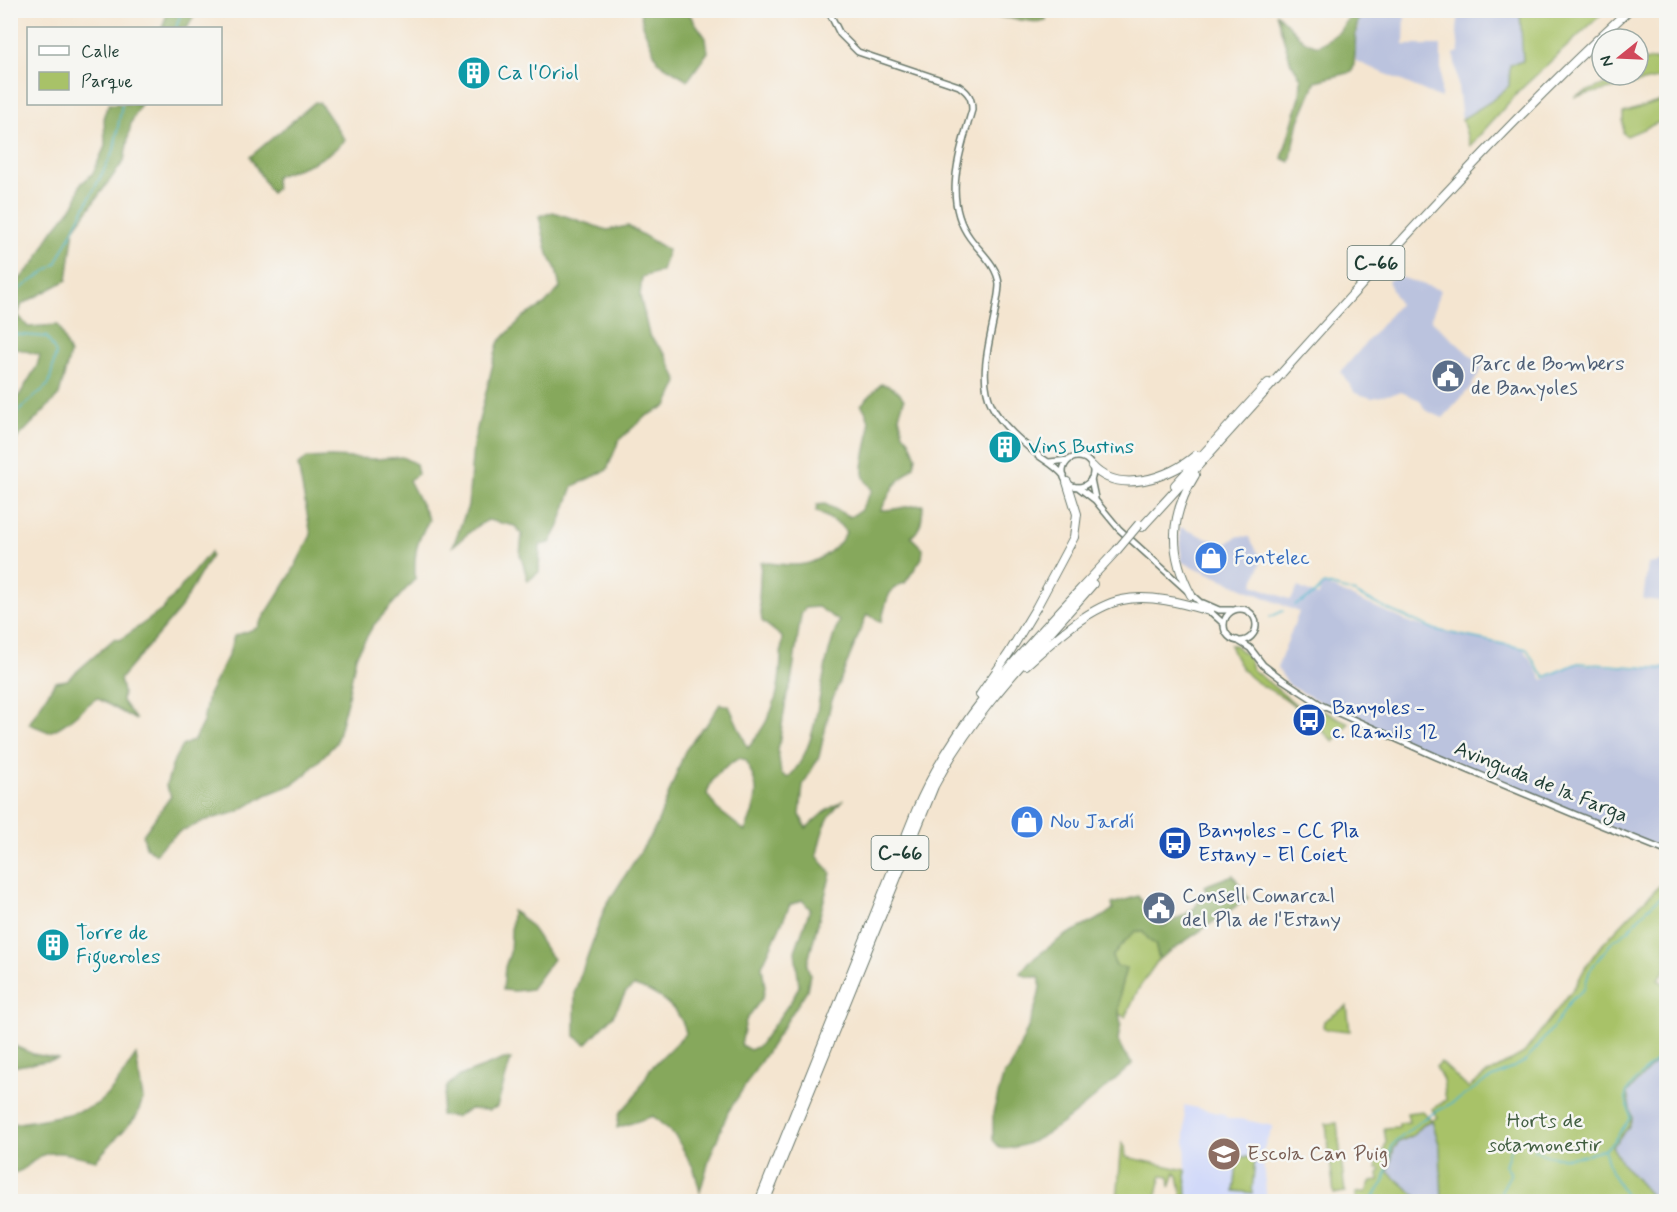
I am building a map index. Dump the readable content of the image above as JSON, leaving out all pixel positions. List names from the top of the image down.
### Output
{
  "streets": {
    "highway": ["C-66"],
    "street": ["Avinguda de la Farga"]
  },
  "parks": ["Horts de sotamonestir"],
  "places": {
    "building": ["Ca l'Oriol", "Vins Bustins", "Torre de Figueroles"],
    "public building": ["Parc de Bombers de Banyoles", "Consell Comarcal del Pla de l'Estany"],
    "shop": ["Fontelec", "Nou Jardí"],
    "bus stop": ["Banyoles - c. Ramils 12", "Banyoles - CC Pla Estany - El Coiet"],
    "school or university": ["Escola Can Puig"]
  },
  "legend": ["Calle", "Parque"],
  "north": "left"
}
